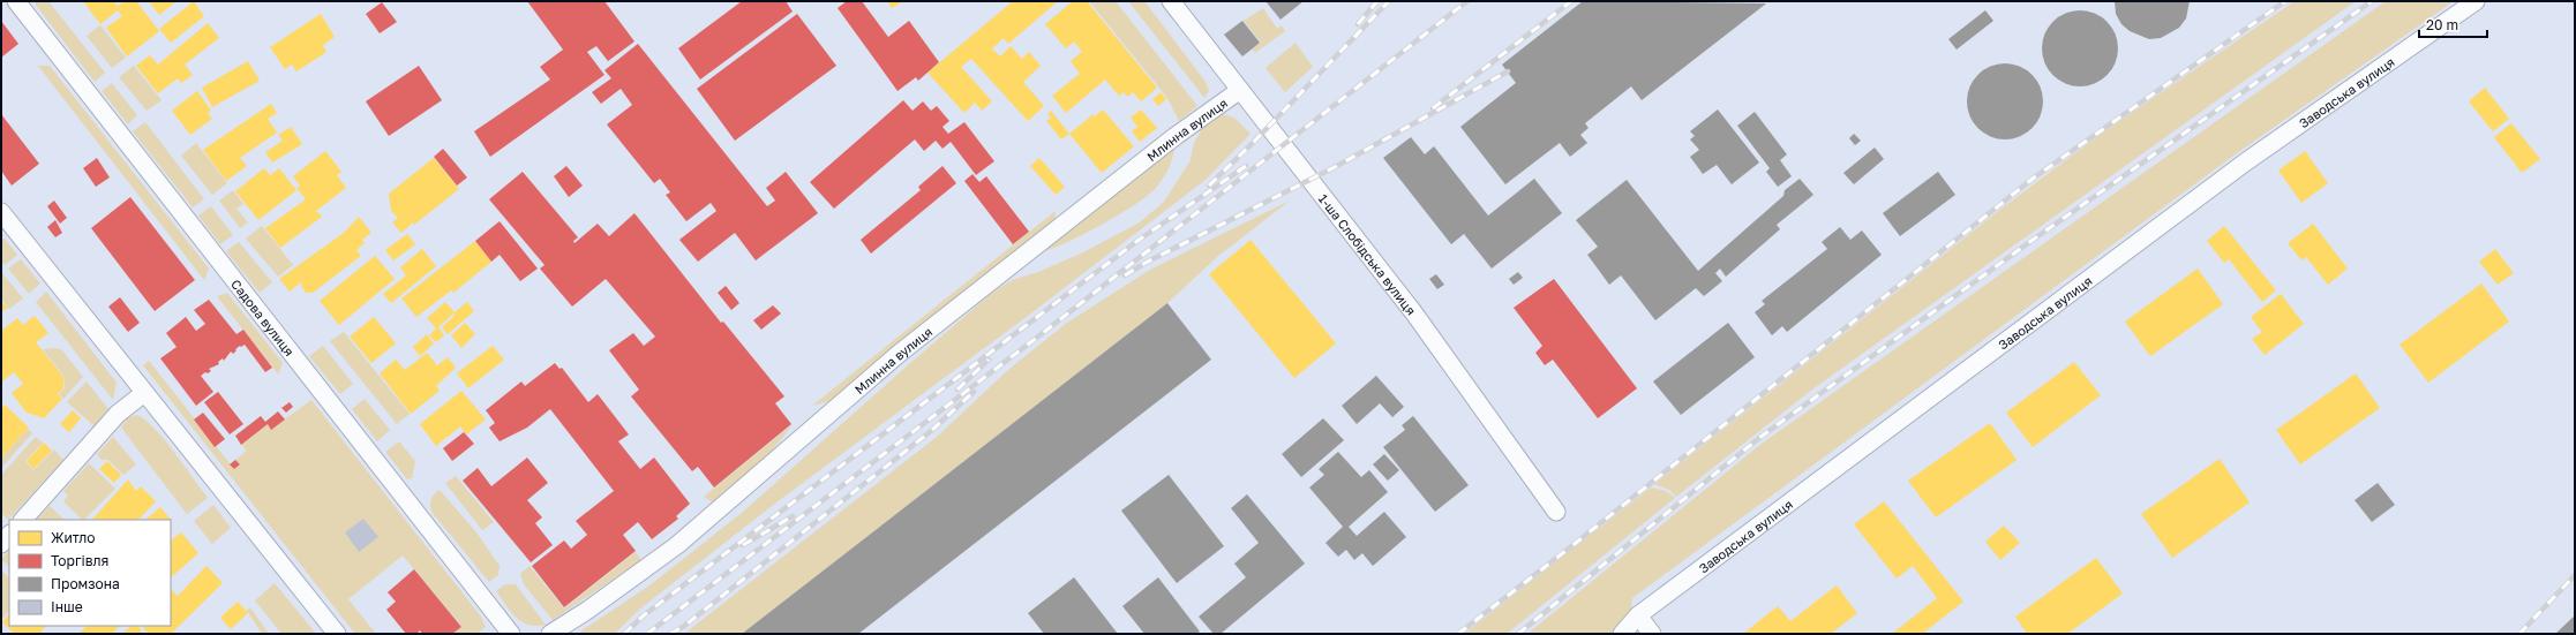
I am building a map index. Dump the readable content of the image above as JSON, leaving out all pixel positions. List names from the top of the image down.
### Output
{
  "streets": {
    "street": [
      "Заводська вулиця",
      "Млинна вулиця",
      "1-ша Слобідська вулиця",
      "Садова вулиця"
    ]
  },
  "crossings": [
    ["Млинна вулиця", "1-ша Слобідська вулиця"]
  ],
  "legend": [
    "Житло",
    "Торгівля",
    "Промзона",
    "Інше"
  ],
  "scale_bar": "20 m"
}
